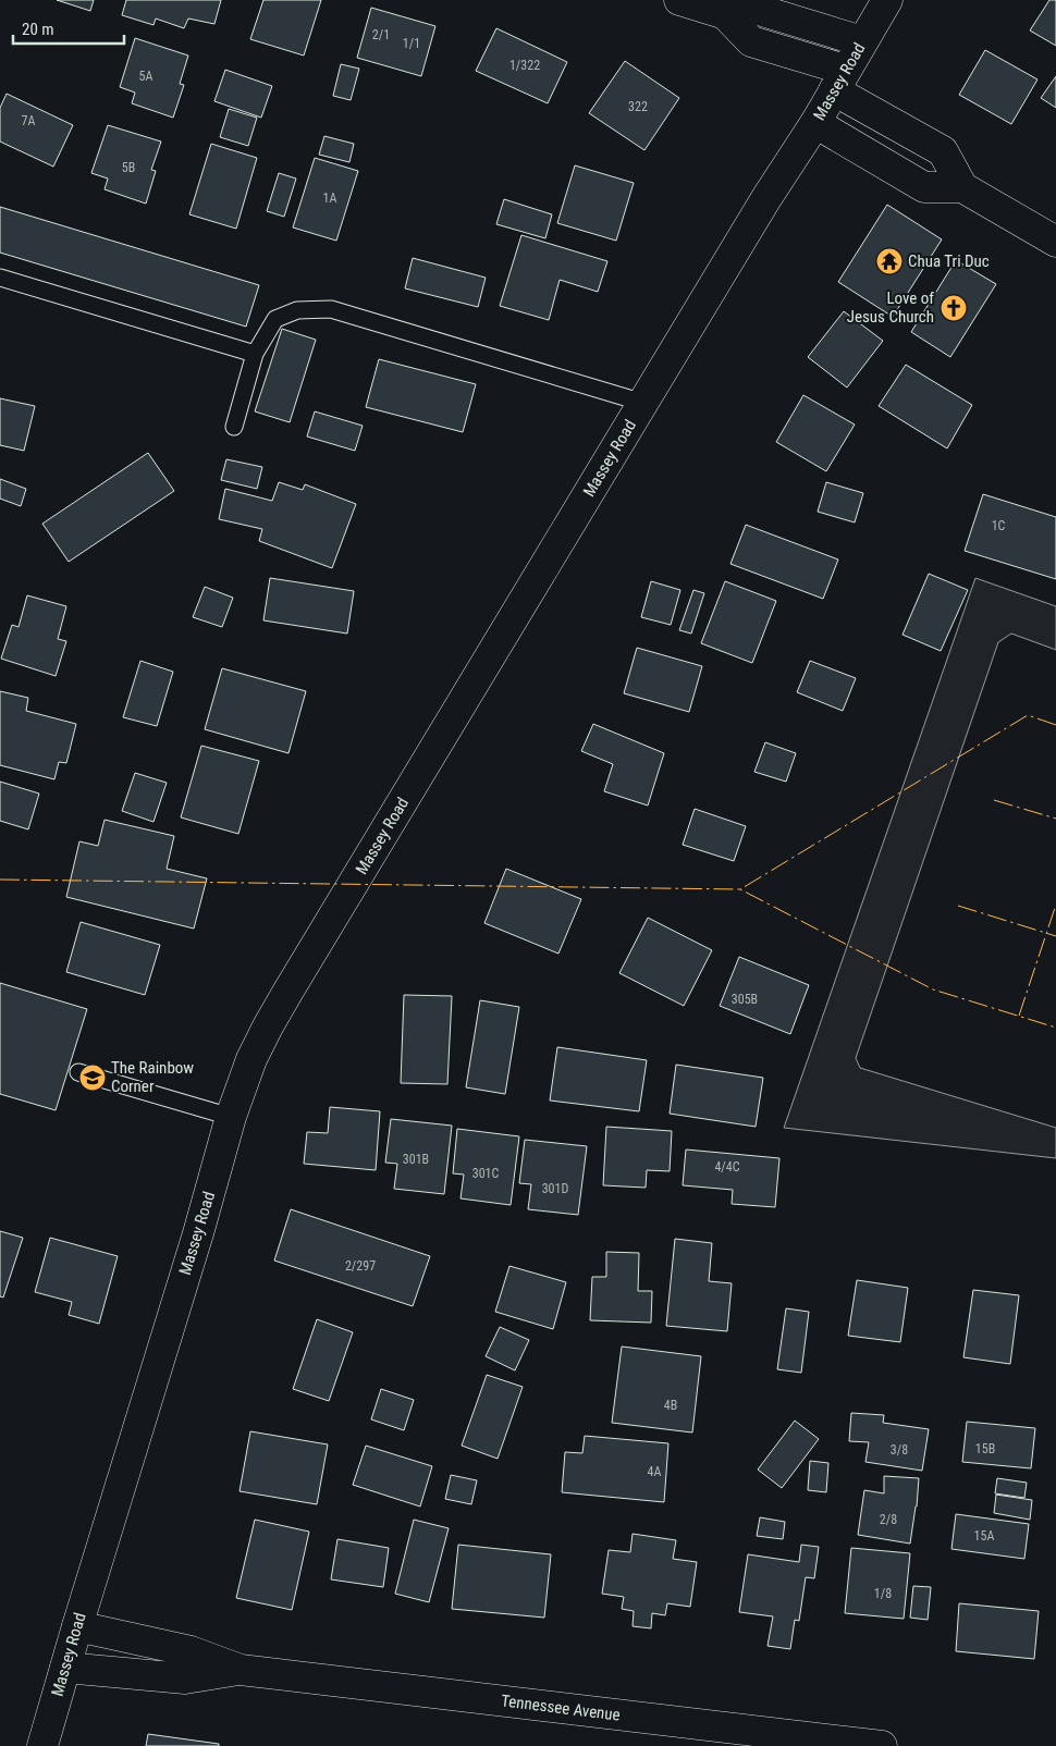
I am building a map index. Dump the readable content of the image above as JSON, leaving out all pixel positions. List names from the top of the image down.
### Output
{
  "streets": {
    "main road": ["Massey Road", "Tennessee Avenue"]
  },
  "crossings": [
    ["Massey Road", "Tennessee Avenue"]
  ],
  "places": {
    "temple": ["Chua Tri Duc"],
    "church": ["Love of Jesus Church"],
    "school or university": ["The Rainbow Corner"]
  },
  "house_numbers": [
    "2/1",
    "1/1",
    "1/322",
    "5A",
    "322",
    "7A",
    "5B",
    "1A",
    "1C",
    "305B",
    "301B",
    "4/4C",
    "301C",
    "301D",
    "2/297",
    "4B",
    "15B",
    "3/8",
    "4A",
    "2/8",
    "15A",
    "1/8"
  ],
  "scale_bar": "20 m"
}
